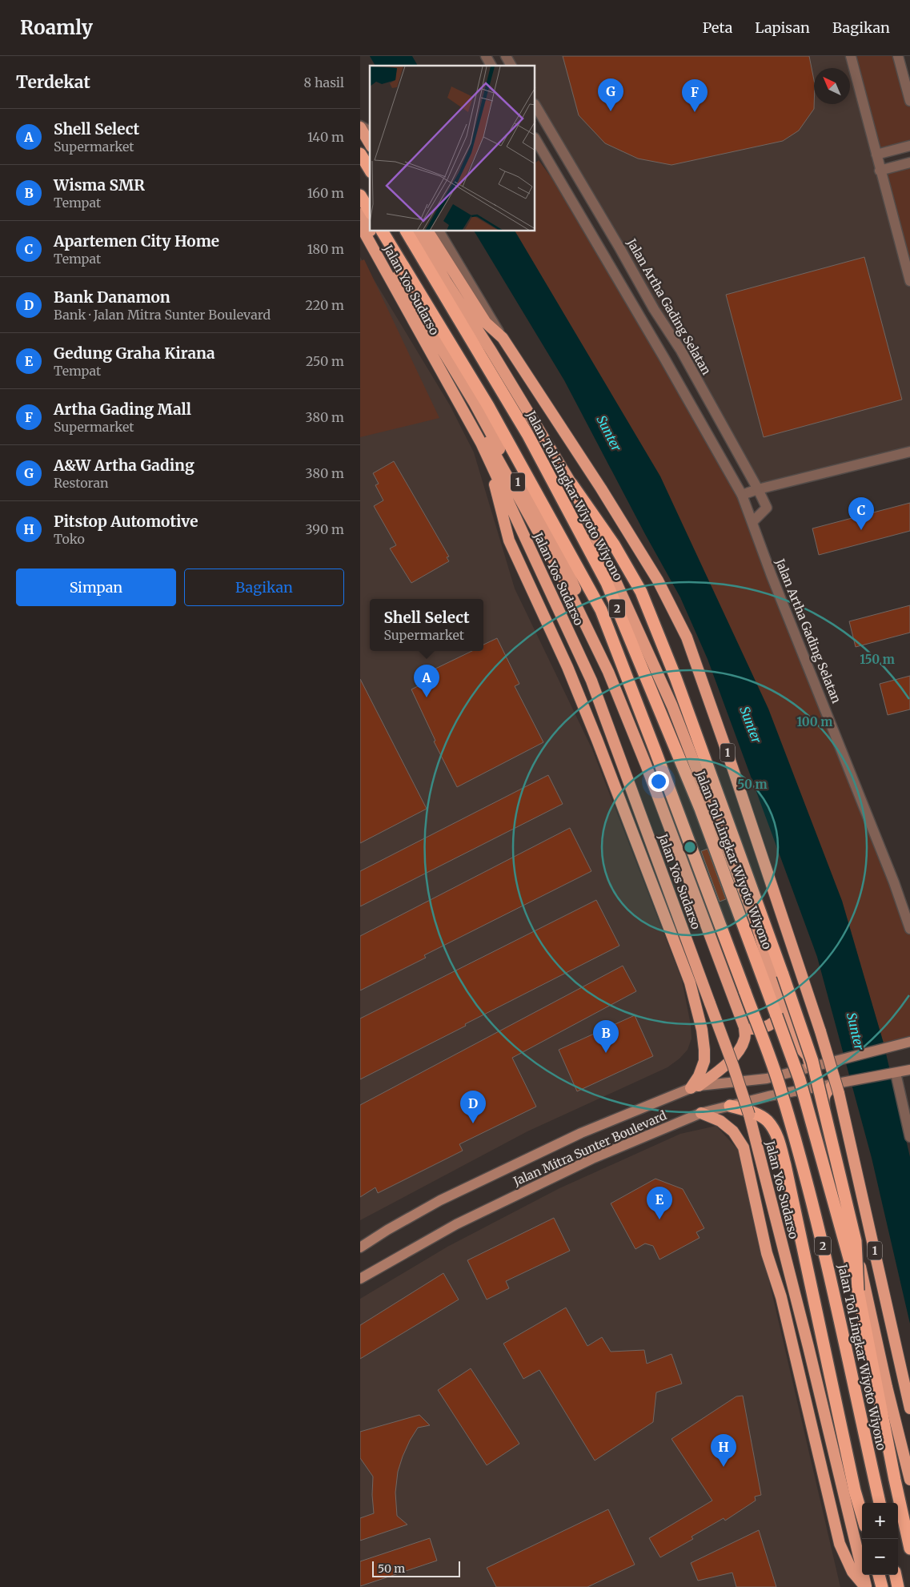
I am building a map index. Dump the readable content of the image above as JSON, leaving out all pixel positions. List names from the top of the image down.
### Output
{
  "streets": {
    "highway": [
      "Jalan Yos Sudarso",
      "1",
      "Jalan Tol Lingkar Wiyoto Wiyono",
      "2"
    ],
    "main road": ["Jalan Mitra Sunter Boulevard"],
    "street": ["Jalan Artha Gading Selatan"]
  },
  "water": ["Sunter"],
  "scale_bar": "50 m",
  "north": "top left",
  "page": {
    "header": "Roamly",
    "nav": ["Peta", "Lapisan", "Bagikan"],
    "heading": ["Terdekat", "8 hasil"],
    "pins": [
      "G",
      "F",
      "C",
      "A",
      "B",
      "D",
      "E",
      "H"
    ],
    "list": [
      {
        "mark": "A",
        "name": "Shell Select",
        "note": "Supermarket",
        "value": "140 m"
      },
      {
        "mark": "B",
        "name": "Wisma SMR",
        "note": "Tempat",
        "value": "160 m"
      },
      {
        "mark": "C",
        "name": "Apartemen City Home",
        "note": "Tempat",
        "value": "180 m"
      },
      {
        "mark": "D",
        "name": "Bank Danamon",
        "note": "Bank · Jalan Mitra Sunter Boulevard",
        "value": "220 m"
      },
      {
        "mark": "E",
        "name": "Gedung Graha Kirana",
        "note": "Tempat",
        "value": "250 m"
      },
      {
        "mark": "F",
        "name": "Artha Gading Mall",
        "note": "Supermarket",
        "value": "380 m"
      },
      {
        "mark": "G",
        "name": "A&W Artha Gading",
        "note": "Restoran",
        "value": "380 m"
      },
      {
        "mark": "H",
        "name": "Pitstop Automotive",
        "note": "Toko",
        "value": "390 m"
      }
    ],
    "buttons": ["Simpan", "Bagikan"],
    "popup": ["Shell Select", "Supermarket"],
    "map_buttons": ["+", "−"],
    "scale": "50 m"
  },
  "rings": ["150 m", "100 m", "50 m"]
}
